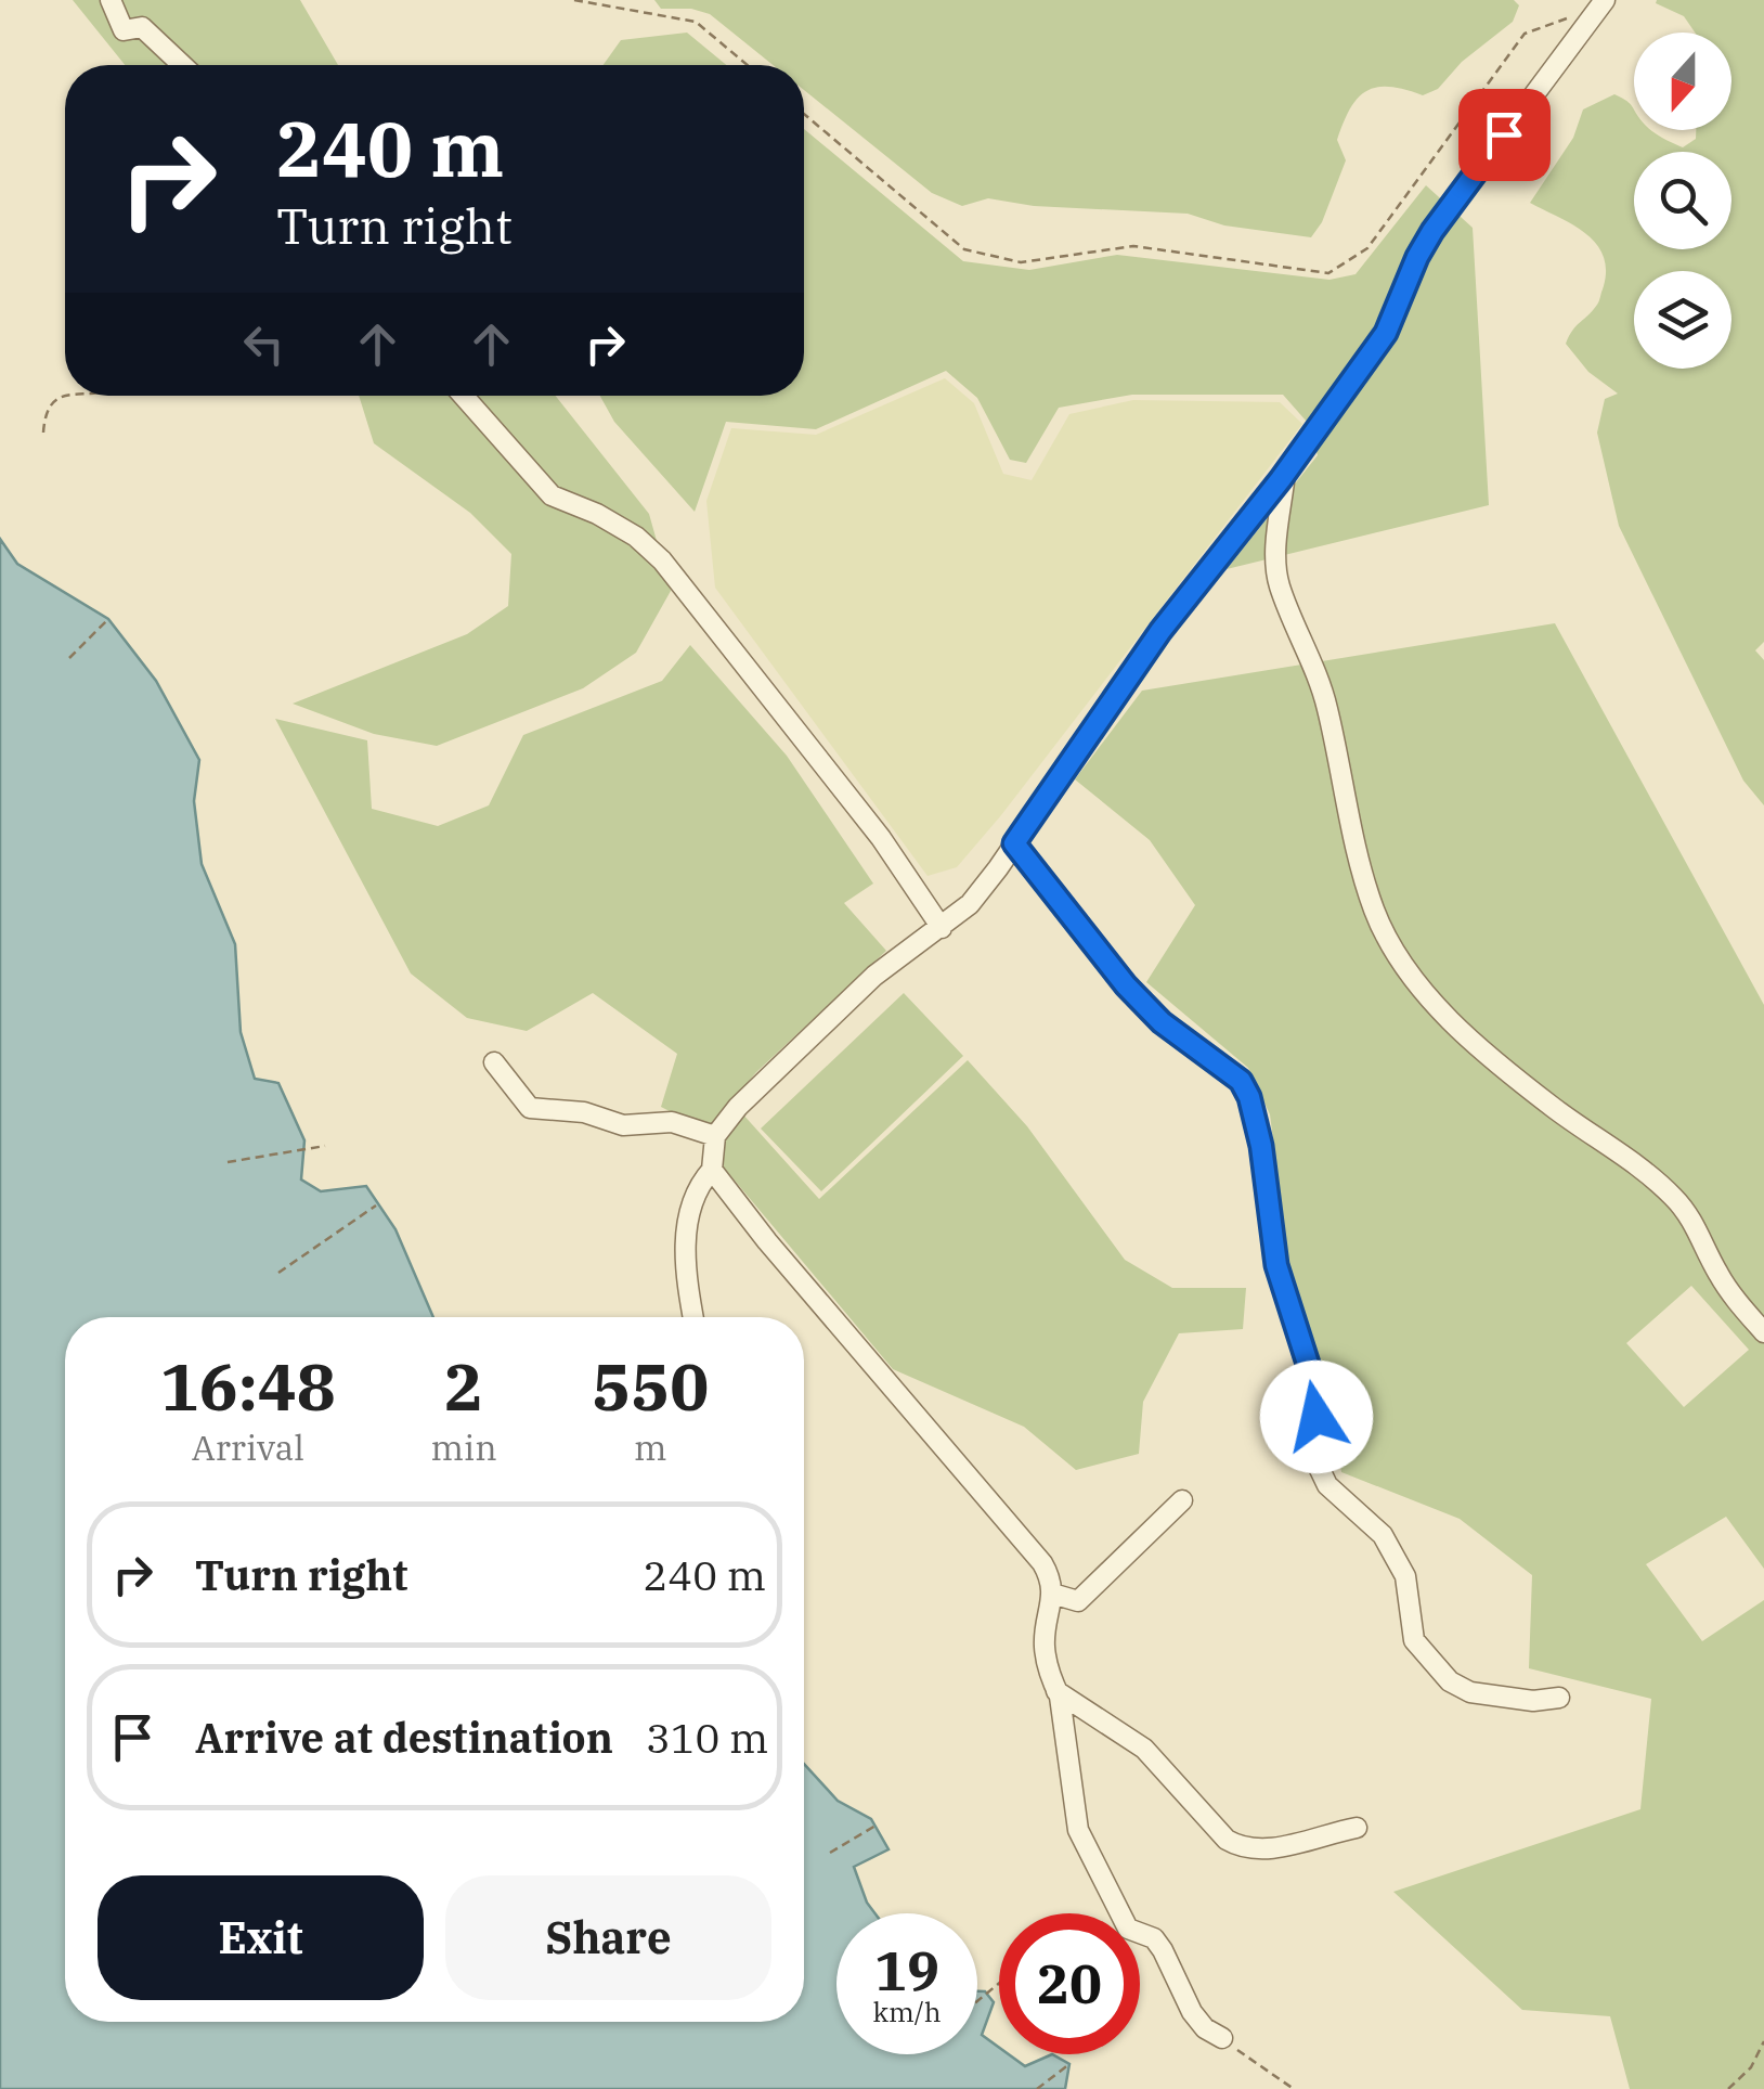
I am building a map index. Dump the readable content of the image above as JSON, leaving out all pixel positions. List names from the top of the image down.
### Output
{
  "north": "bottom",
  "page": {
    "turn": ["240 m", "Turn right"],
    "eta": [
      "16:48",
      "Arrival",
      "2",
      "min",
      "550",
      "m"
    ],
    "list": [
      {
        "name": "Turn right",
        "value": "240 m"
      },
      {
        "name": "Arrive at destination",
        "value": "310 m"
      }
    ],
    "buttons": ["Exit", "Share"],
    "speed": "19 km/h",
    "limit": "20"
  }
}
